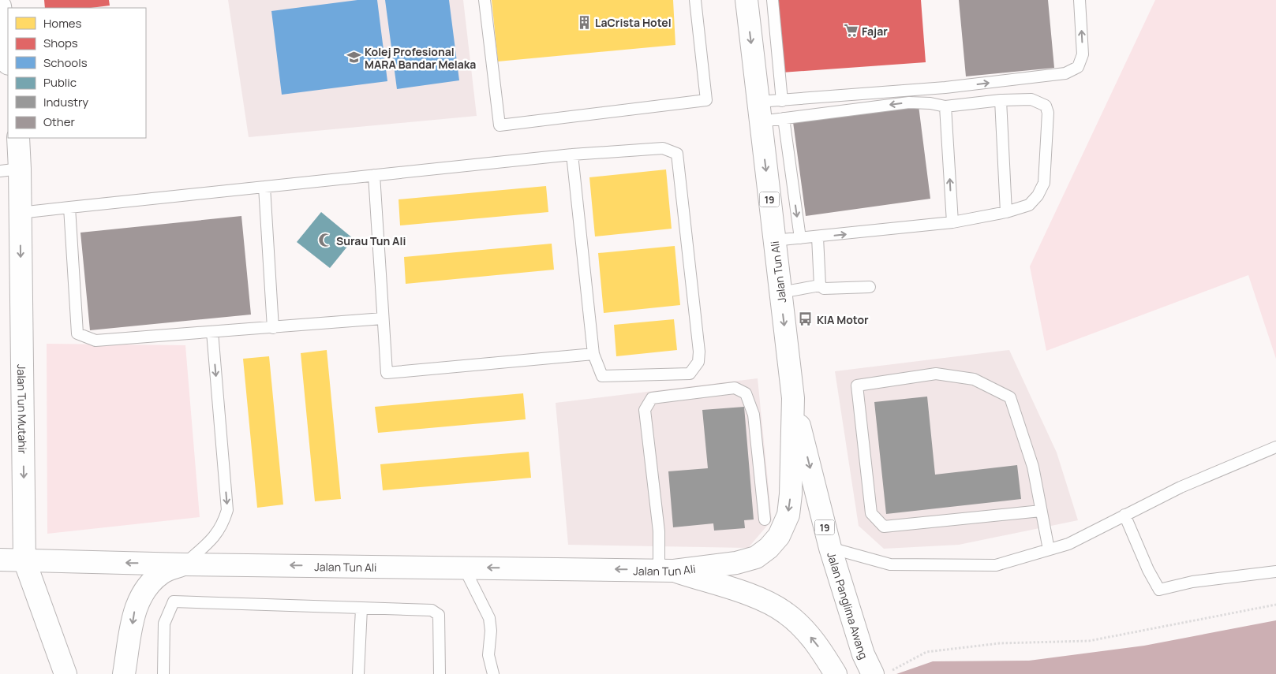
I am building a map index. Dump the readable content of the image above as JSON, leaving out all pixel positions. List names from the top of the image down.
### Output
{
  "streets": {
    "main road": [
      "19",
      "Jalan Tun Ali",
      "Jalan Tun Mutahir",
      "Jalan Panglima Awang"
    ]
  },
  "crossings": [
    ["Jalan Tun Ali", "Jalan Tun Mutahir"],
    ["Jalan Tun Ali", "Jalan Panglima Awang"]
  ],
  "one_way": ["Jalan Tun Mutahir", "Jalan Panglima Awang"],
  "places": {
    "building": ["LaCrista Hotel"],
    "supermarket": ["Fajar"],
    "school or university": ["Kolej Profesional MARA Bandar Melaka"],
    "mosque": ["Surau Tun Ali"],
    "bus stop": ["KIA Motor"]
  },
  "legend": [
    "Homes",
    "Shops",
    "Schools",
    "Public",
    "Industry",
    "Other"
  ]
}
